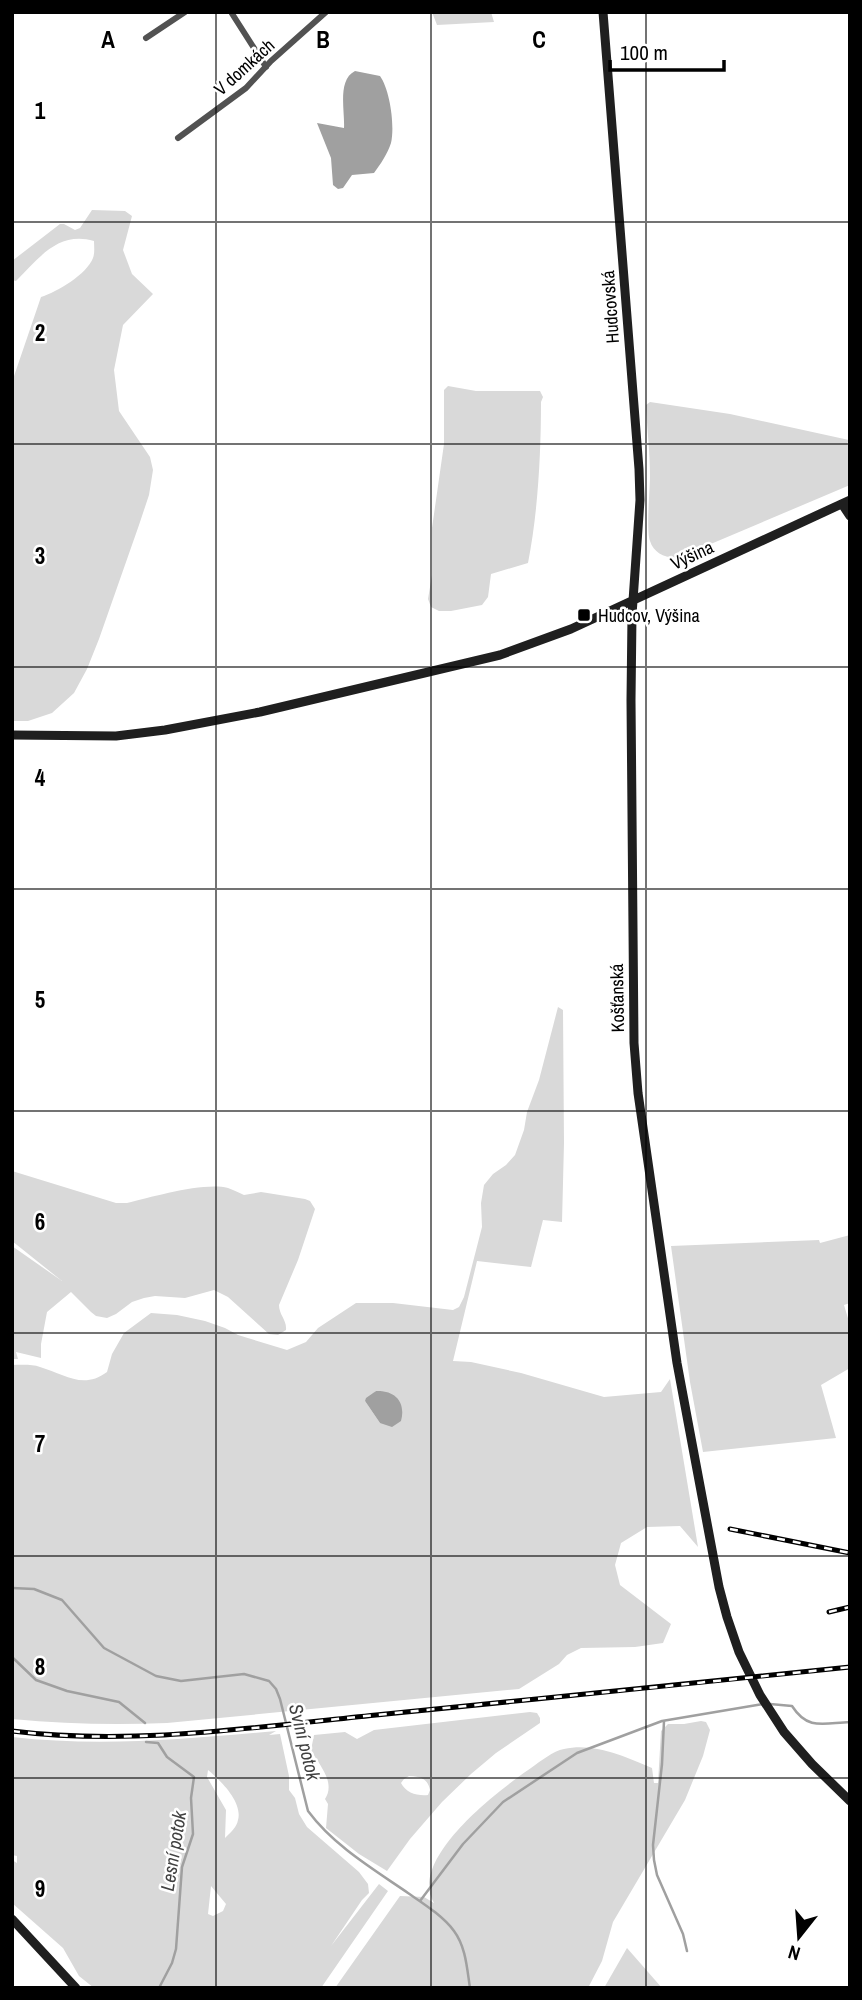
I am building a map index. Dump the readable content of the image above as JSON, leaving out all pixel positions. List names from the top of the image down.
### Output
{
  "streets": {
    "street": [
      "V domkách",
      "Hudcovská",
      "Výšina",
      "Košťanská"
    ]
  },
  "crossings": [
    ["Hudcovská", "Výšina"],
    ["Hudcovská", "Košťanská"],
    ["Výšina", "Košťanská"]
  ],
  "water": ["Sviní potok", "Lesní potok"],
  "places": {
    "transit": ["Hudcov, Výšina"]
  },
  "scale_bar": "100 m",
  "north": "bottom",
  "grid": {
    "columns": ["A", "B", "C"],
    "rows": [
      "1",
      "2",
      "3",
      "4",
      "5",
      "6",
      "7",
      "8",
      "9"
    ]
  }
}
